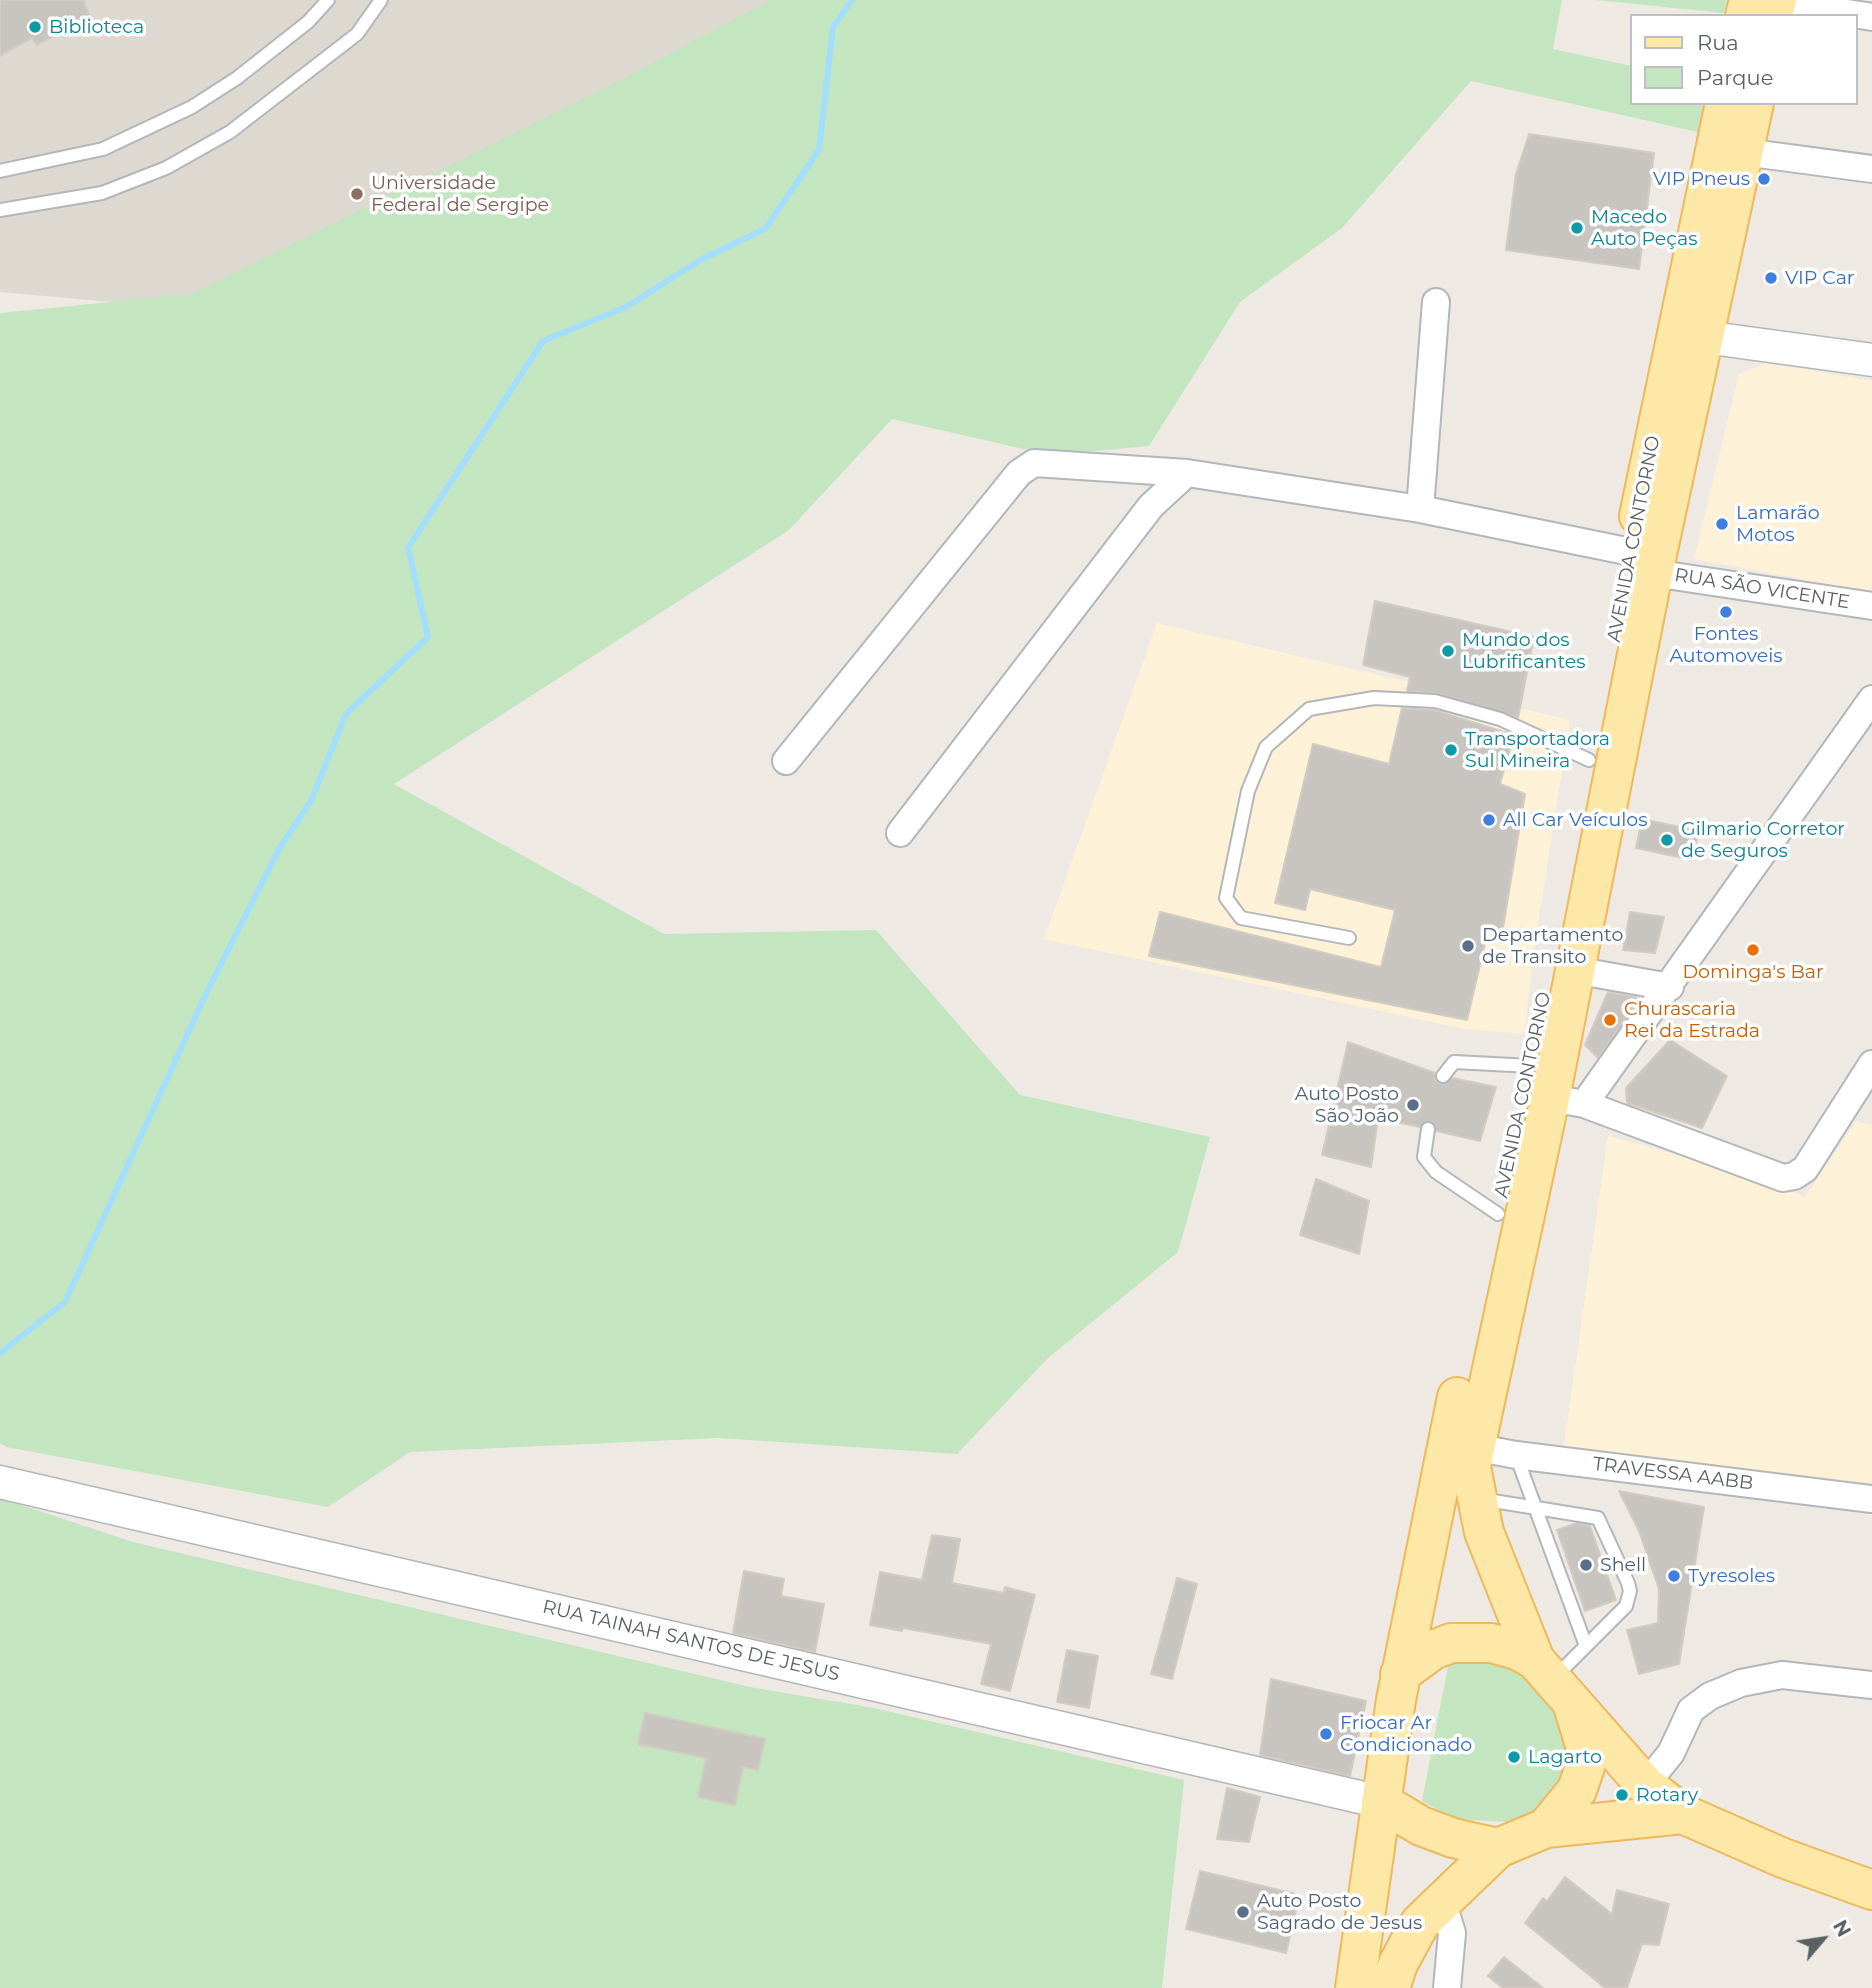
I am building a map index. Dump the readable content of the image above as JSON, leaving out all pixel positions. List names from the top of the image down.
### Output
{
  "streets": {
    "main road": ["AVENIDA CONTORNO"],
    "street": ["RUA SÃO VICENTE", "TRAVESSA AABB", "RUA TAINAH SANTOS DE JESUS"]
  },
  "crossings": [
    ["AVENIDA CONTORNO", "RUA SÃO VICENTE"],
    ["AVENIDA CONTORNO", "TRAVESSA AABB"],
    ["AVENIDA CONTORNO", "RUA TAINAH SANTOS DE JESUS"]
  ],
  "places": [
    "Biblioteca",
    "VIP Pneus",
    "Universidade Federal de Sergipe",
    "Macedo Auto Peças",
    "VIP Car",
    "Lamarão Motos",
    "Fontes Automoveis",
    "Mundo dos Lubrificantes",
    "Transportadora Sul Mineira",
    "All Car Veículos",
    "Gilmario Corretor de Seguros",
    "Departamento de Transito",
    "Dominga's Bar",
    "Churascaria Rei da Estrada",
    "Auto Posto São João",
    "Shell",
    "Tyresoles",
    "Friocar Ar Condicionado",
    "Lagarto",
    "Rotary",
    "Auto Posto Sagrado de Jesus"
  ],
  "legend": ["Rua", "Parque"],
  "north": "top right"
}
